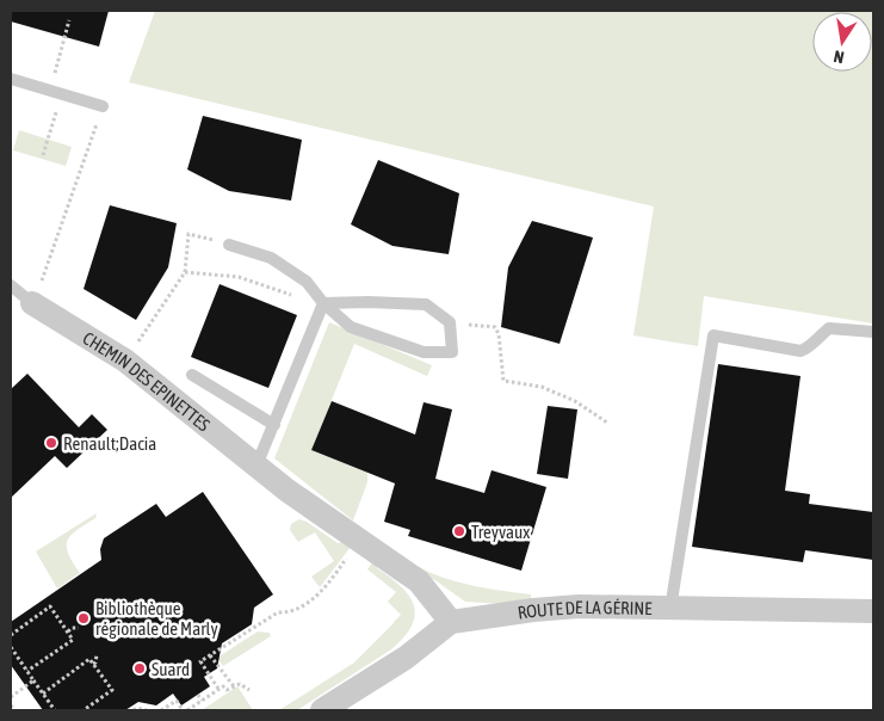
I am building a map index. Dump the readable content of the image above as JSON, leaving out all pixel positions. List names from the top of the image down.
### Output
{
  "streets": {
    "street": ["CHEMIN DES EPINETTES", "ROUTE DE LA GÉRINE"]
  },
  "crossings": [
    ["CHEMIN DES EPINETTES", "ROUTE DE LA GÉRINE"]
  ],
  "places": [
    "Renault;Dacia",
    "Treyvaux",
    "Bibliothèque régionale de Marly",
    "Suard"
  ],
  "north": "bottom"
}
